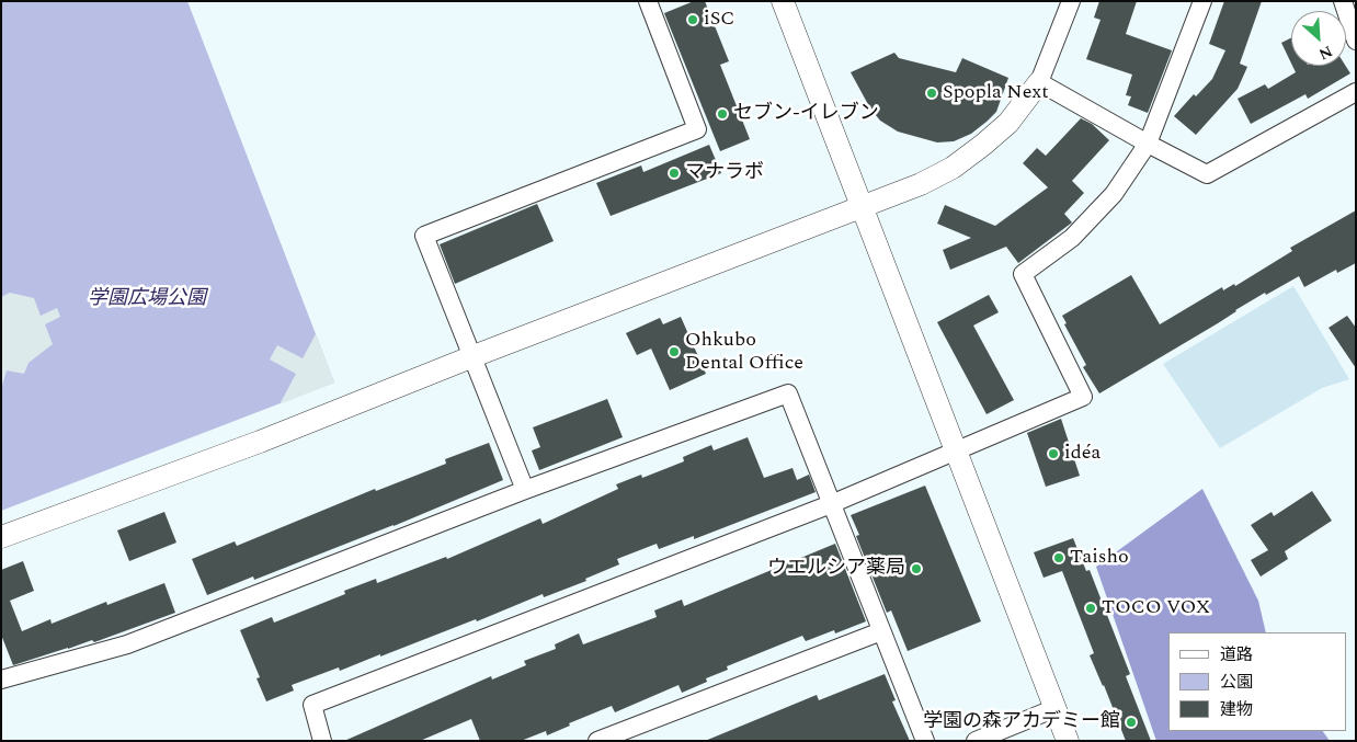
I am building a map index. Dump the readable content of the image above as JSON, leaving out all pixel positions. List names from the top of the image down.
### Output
{
  "parks": ["学園広場公園"],
  "places": [
    "iSC",
    "Spopla Next",
    "セブン-イレブン",
    "マナラボ",
    "Ohkubo Dental Office",
    "idéa",
    "Taisho",
    "ウエルシア薬局",
    "TOCO VOX",
    "学園の森アカデミー館"
  ],
  "legend": ["道路", "公園", "建物"],
  "north": "bottom right"
}
